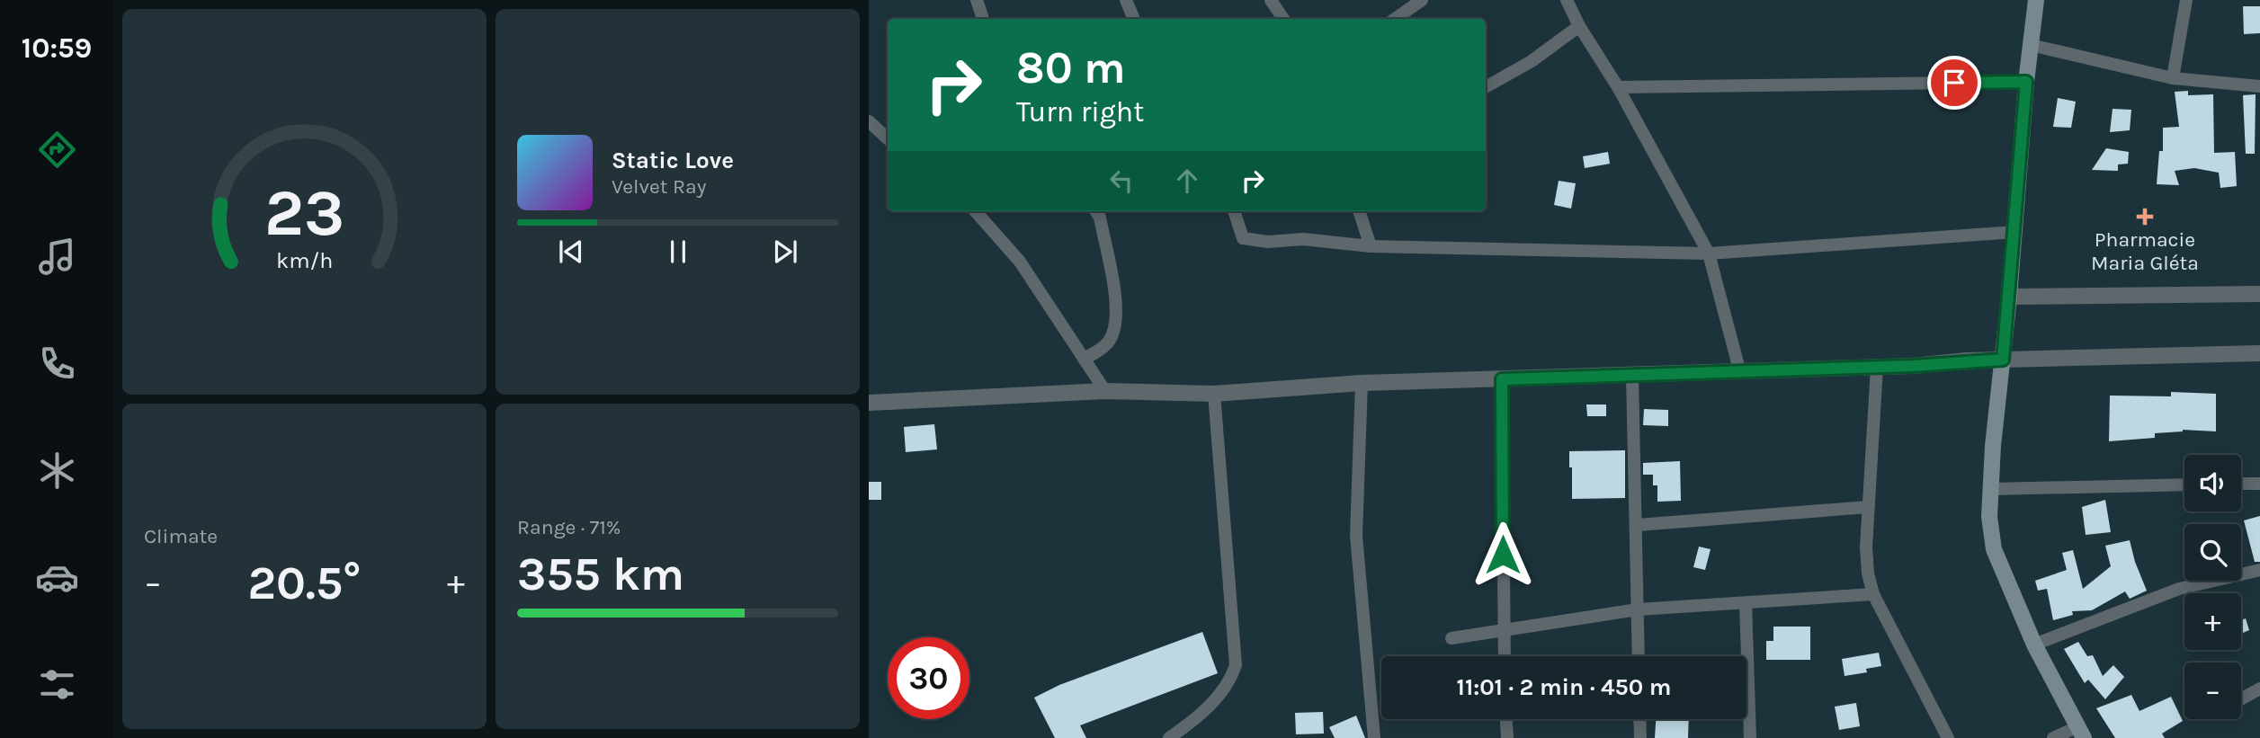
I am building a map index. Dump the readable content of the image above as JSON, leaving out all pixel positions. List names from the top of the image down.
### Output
{
  "places": {
    "health": ["Pharmacie Maria Gléta"]
  },
  "page": {
    "tabs": "10:59",
    "turn": ["80 m", "Turn right"],
    "song": ["Static Love", "Velvet Ray"],
    "tile": [
      "Climate",
      ["Range · 71%", "355 km"]
    ],
    "map_buttons": ["+", "−"],
    "heat": ["−", "20.5°", "+"],
    "limit": "30",
    "trip": "11:01 · 2 min · 450 m",
    "gauge": ["23", "km/h"]
  }
}
